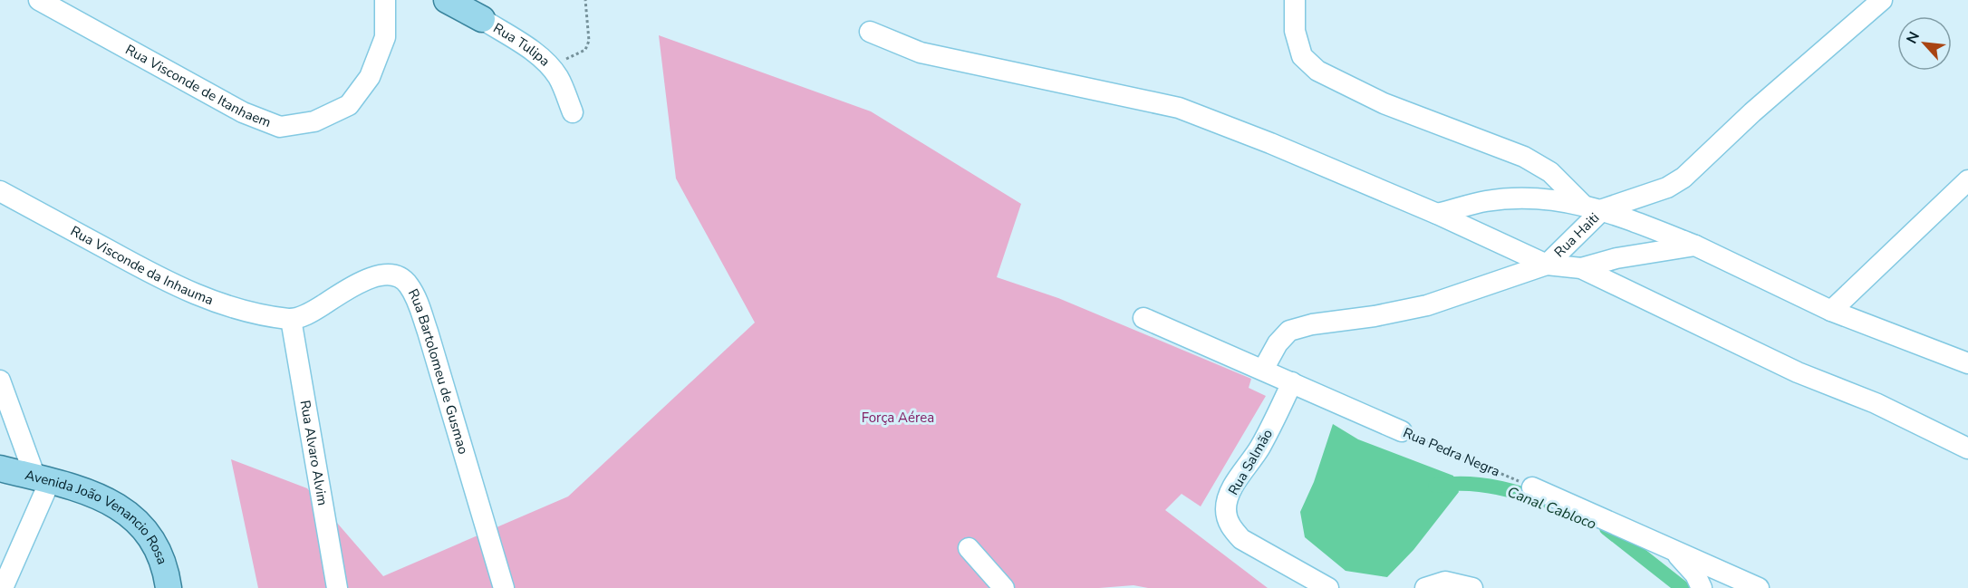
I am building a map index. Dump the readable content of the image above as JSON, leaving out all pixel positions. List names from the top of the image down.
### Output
{
  "streets": {
    "main road": ["Rua Tulipa", "Avenida João Venancio Rosa"],
    "street": [
      "Rua Visconde de Itanhaem",
      "Rua Haiti",
      "Rua Visconde da Inhauma",
      "Rua Bartolomeu de Gusmao",
      "Rua Pedra Negra",
      "Rua Alvaro Alvim",
      "Rua Salmão"
    ]
  },
  "crossings": [
    ["Rua Haiti", "Rua Pedra Negra"],
    ["Rua Visconde da Inhauma", "Rua Bartolomeu de Gusmao"],
    ["Rua Visconde da Inhauma", "Rua Alvaro Alvim"],
    ["Rua Bartolomeu de Gusmao", "Rua Alvaro Alvim"],
    ["Rua Pedra Negra", "Rua Salmão"]
  ],
  "water": ["Canal Cabloco"],
  "parks": ["Força Aérea"],
  "north": "top left"
}
